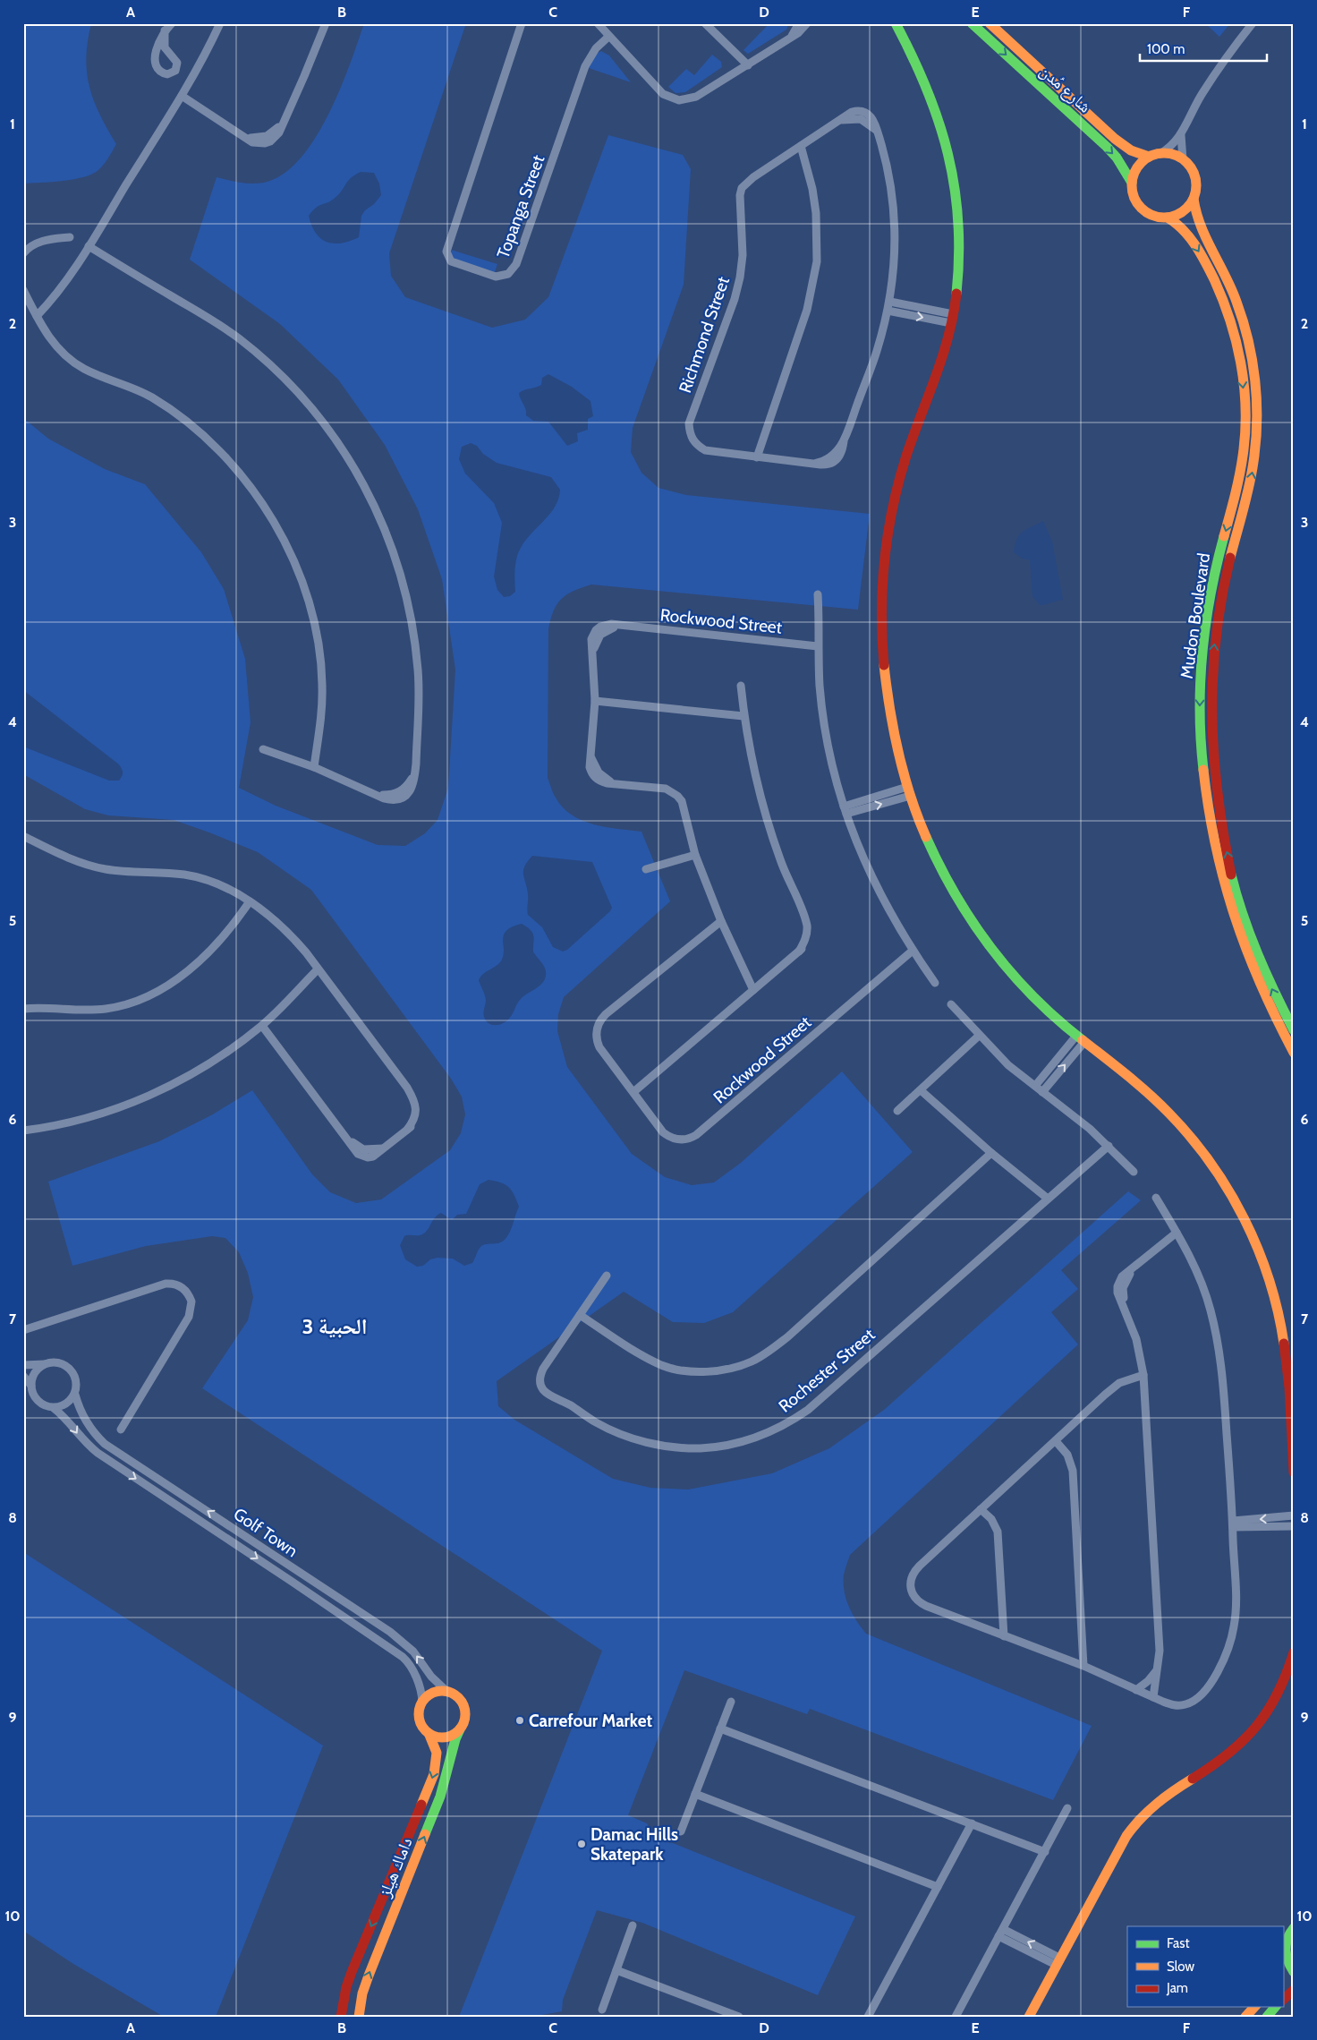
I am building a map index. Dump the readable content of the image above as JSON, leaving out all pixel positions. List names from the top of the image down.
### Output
{
  "streets": {
    "street": [
      "شارع مُدن",
      "Topanga Street",
      "Richmond Street",
      "Mudon Boulevard",
      "Rockwood Street",
      "Rochester Street",
      "Golf Town",
      "داماك هيلز"
    ]
  },
  "crossings": [
    ["شارع مُدن", "Mudon Boulevard"],
    ["Golf Town", "داماك هيلز"]
  ],
  "districts": ["الحبية 3"],
  "places": ["Carrefour Market", "Damac Hills Skatepark"],
  "legend": ["Fast", "Slow", "Jam"],
  "scale_bar": "100 m",
  "grid": {
    "columns": [
      "A",
      "B",
      "C",
      "D",
      "E",
      "F"
    ],
    "rows": [
      "1",
      "2",
      "3",
      "4",
      "5",
      "6",
      "7",
      "8",
      "9",
      "10"
    ]
  }
}
